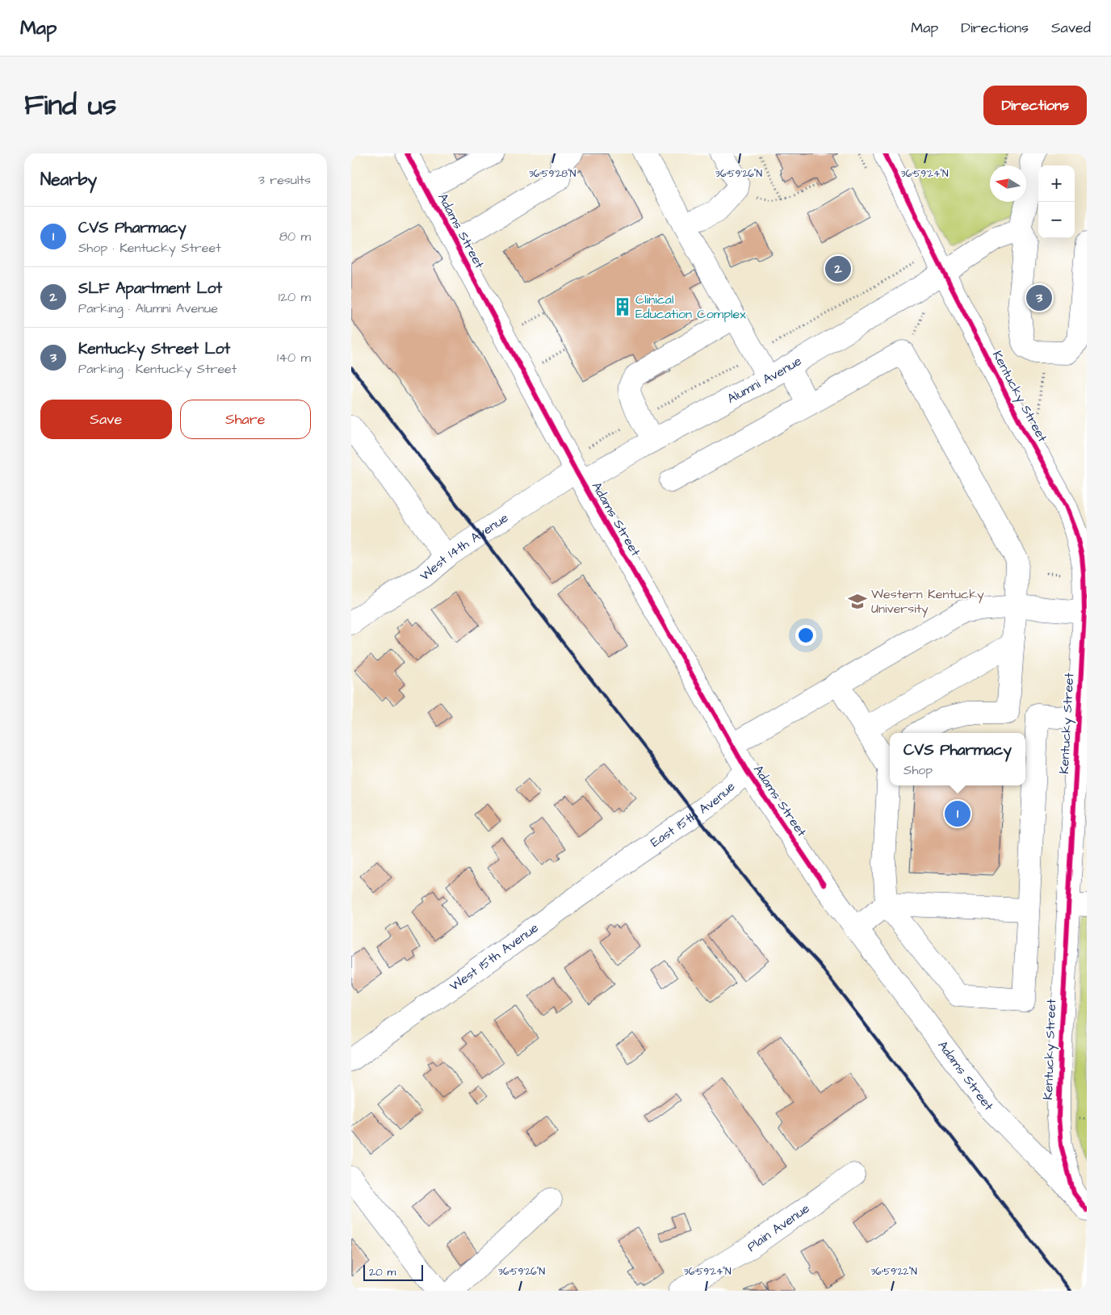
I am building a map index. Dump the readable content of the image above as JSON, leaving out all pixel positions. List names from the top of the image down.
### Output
{
  "streets": {
    "main road": [
      "Adams Street",
      "Alumni Avenue",
      "Kentucky Street",
      "West 14th Avenue",
      "East 15th Avenue",
      "West 15th Avenue",
      "Plain Avenue"
    ]
  },
  "crossings": [
    ["Adams Street", "Alumni Avenue"],
    ["Adams Street", "Kentucky Street"],
    ["Adams Street", "West 14th Avenue"],
    ["Adams Street", "East 15th Avenue"],
    ["Alumni Avenue", "Kentucky Street"],
    ["Alumni Avenue", "West 14th Avenue"],
    ["East 15th Avenue", "West 15th Avenue"]
  ],
  "places": {
    "building": ["Clinical Education Complex"],
    "school or university": ["Western Kentucky University"]
  },
  "scale_bar": "20 m",
  "north": "left",
  "page": {
    "header": "Map",
    "nav": ["Map", "Directions", "Saved"],
    "title": "Find us",
    "buttons": [
      "Directions",
      ["Save", "Share"]
    ],
    "heading": ["Nearby", "3 results"],
    "map_buttons": ["+", "−"],
    "list": [
      {
        "mark": "1",
        "name": "CVS Pharmacy",
        "note": "Shop · Kentucky Street",
        "value": "80 m"
      },
      {
        "mark": "2",
        "name": "SLF Apartment Lot",
        "note": "Parking · Alumni Avenue",
        "value": "120 m"
      },
      {
        "mark": "3",
        "name": "Kentucky Street Lot",
        "note": "Parking · Kentucky Street",
        "value": "140 m"
      }
    ],
    "pins": ["2", "3", "1"],
    "popup": ["CVS Pharmacy", "Shop"],
    "scale": "20 m"
  },
  "coordinates": [
    "36°59'28\"N",
    "36°59'26\"N",
    "36°59'24\"N",
    "36°59'22\"N"
  ]
}
